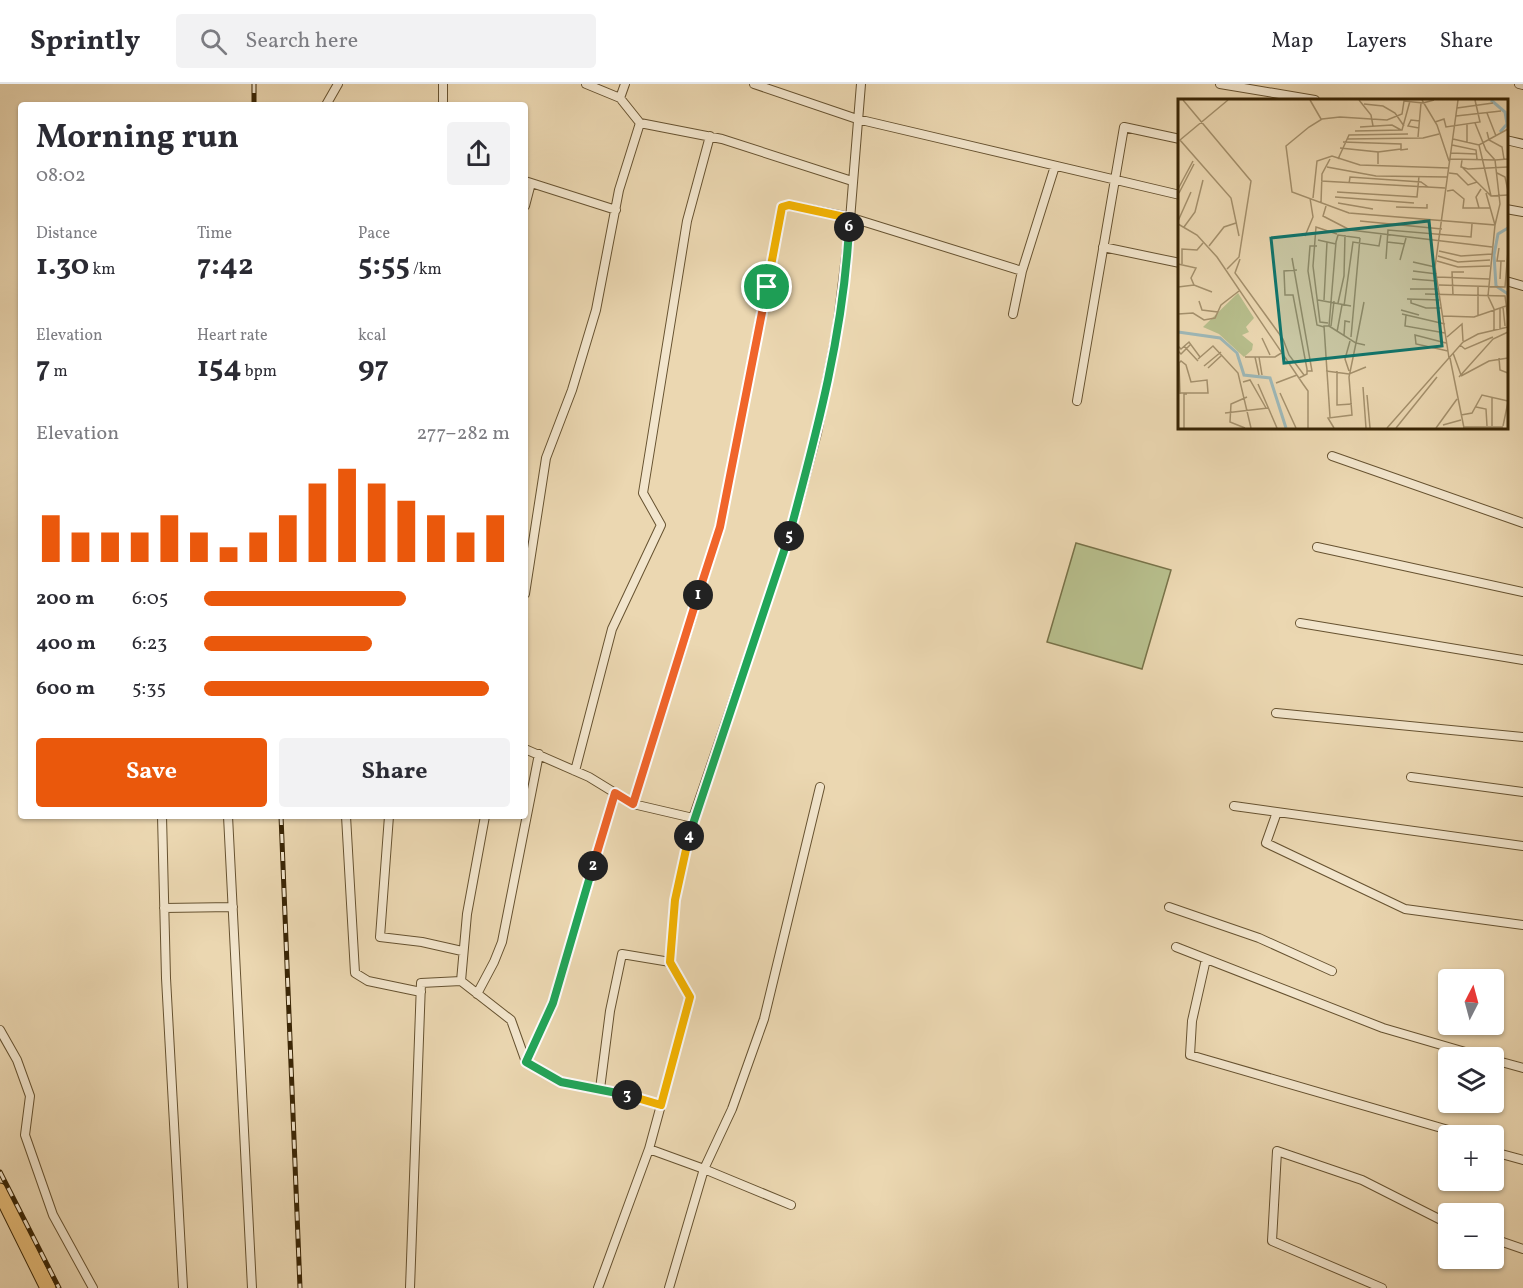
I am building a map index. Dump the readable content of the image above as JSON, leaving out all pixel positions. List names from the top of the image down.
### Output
{
  "north": "top",
  "page": {
    "header": "Sprintly",
    "search": "Search here",
    "nav": ["Map", "Layers", "Share"],
    "heading": ["Morning run", "08:02"],
    "stats": [
      ["Distance", "1.30 km"],
      ["Time", "7:42"],
      ["Pace", "5:55 /km"],
      ["Elevation", "7 m"],
      ["Heart rate", "154 bpm"],
      ["kcal", "97"]
    ],
    "pins": [
      "6",
      "5",
      "1",
      "4",
      "2",
      "3"
    ],
    "chart": ["Elevation", "277–282 m"],
    "list": [
      {
        "name": "200 m",
        "note": "6:05"
      },
      {
        "name": "400 m",
        "note": "6:23"
      },
      {
        "name": "600 m",
        "note": "5:35"
      }
    ],
    "buttons": ["Save", "Share"],
    "map_buttons": ["+", "−"]
  }
}
